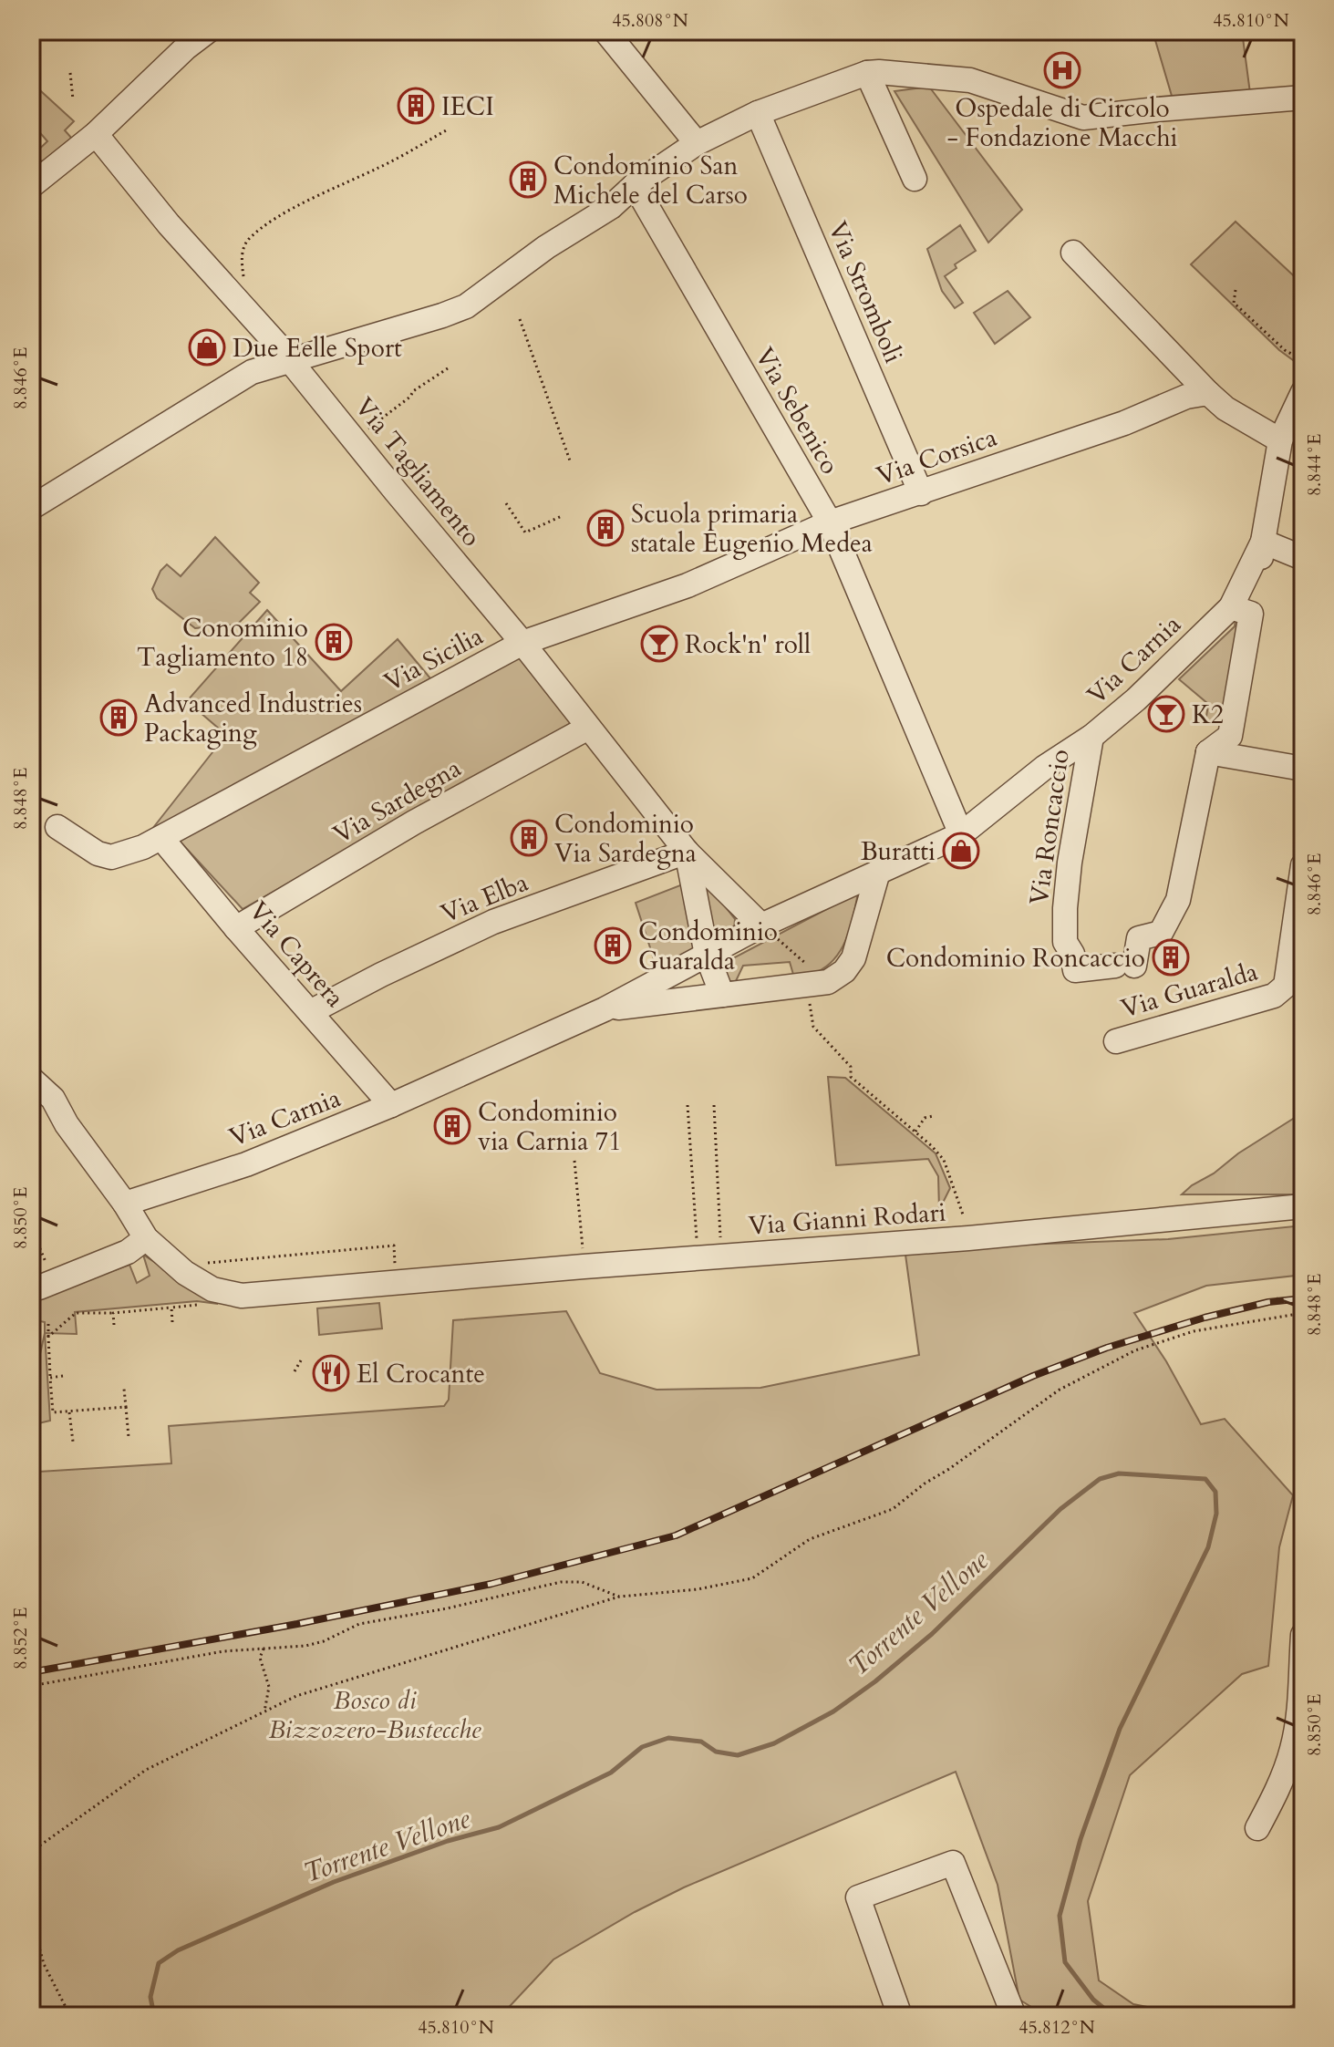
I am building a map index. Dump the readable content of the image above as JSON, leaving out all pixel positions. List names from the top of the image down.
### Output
{
  "streets": {
    "street": [
      "Via Stromboli",
      "Via Sebenico",
      "Via Corsica",
      "Via Tagliamento",
      "Via Sicilia",
      "Via Carnia",
      "Via Sardegna",
      "Via Roncaccio",
      "Via Elba",
      "Via Caprera",
      "Via Guaralda",
      "Via Gianni Rodari"
    ]
  },
  "crossings": [
    ["Via Stromboli", "Via Corsica"],
    ["Via Sebenico", "Via Corsica"],
    ["Via Sebenico", "Via Carnia"],
    ["Via Corsica", "Via Tagliamento"],
    ["Via Corsica", "Via Sicilia"],
    ["Via Tagliamento", "Via Sicilia"],
    ["Via Tagliamento", "Via Carnia"],
    ["Via Tagliamento", "Via Sardegna"],
    ["Via Tagliamento", "Via Elba"],
    ["Via Sicilia", "Via Caprera"],
    ["Via Carnia", "Via Roncaccio"],
    ["Via Carnia", "Via Caprera"],
    ["Via Carnia", "Via Gianni Rodari"],
    ["Via Sardegna", "Via Caprera"],
    ["Via Elba", "Via Caprera"]
  ],
  "water": ["Torrente Vellone"],
  "parks": ["Bosco di Bizzozero-Bustecche"],
  "places": {
    "hospital": ["Ospedale di Circolo - Fondazione Macchi"],
    "building": [
      "IECI",
      "Condominio San Michele del Carso",
      "Scuola primaria statale Eugenio Medea",
      "Conominio Tagliamento 18",
      "Advanced Industries Packaging",
      "Condominio Via Sardegna",
      "Condominio Guaralda",
      "Condominio Roncaccio",
      "Condominio via Carnia 71"
    ],
    "shop": ["Due Eelle Sport", "Buratti"],
    "bar": ["Rock'n' roll", "K2"],
    "restaurant": ["El Crocante"]
  },
  "coordinates": [
    "45.808°N",
    "45.810°N",
    "8.846°E",
    "8.844°E",
    "8.848°E",
    "8.850°E",
    "8.852°E",
    "45.812°N"
  ]
}
